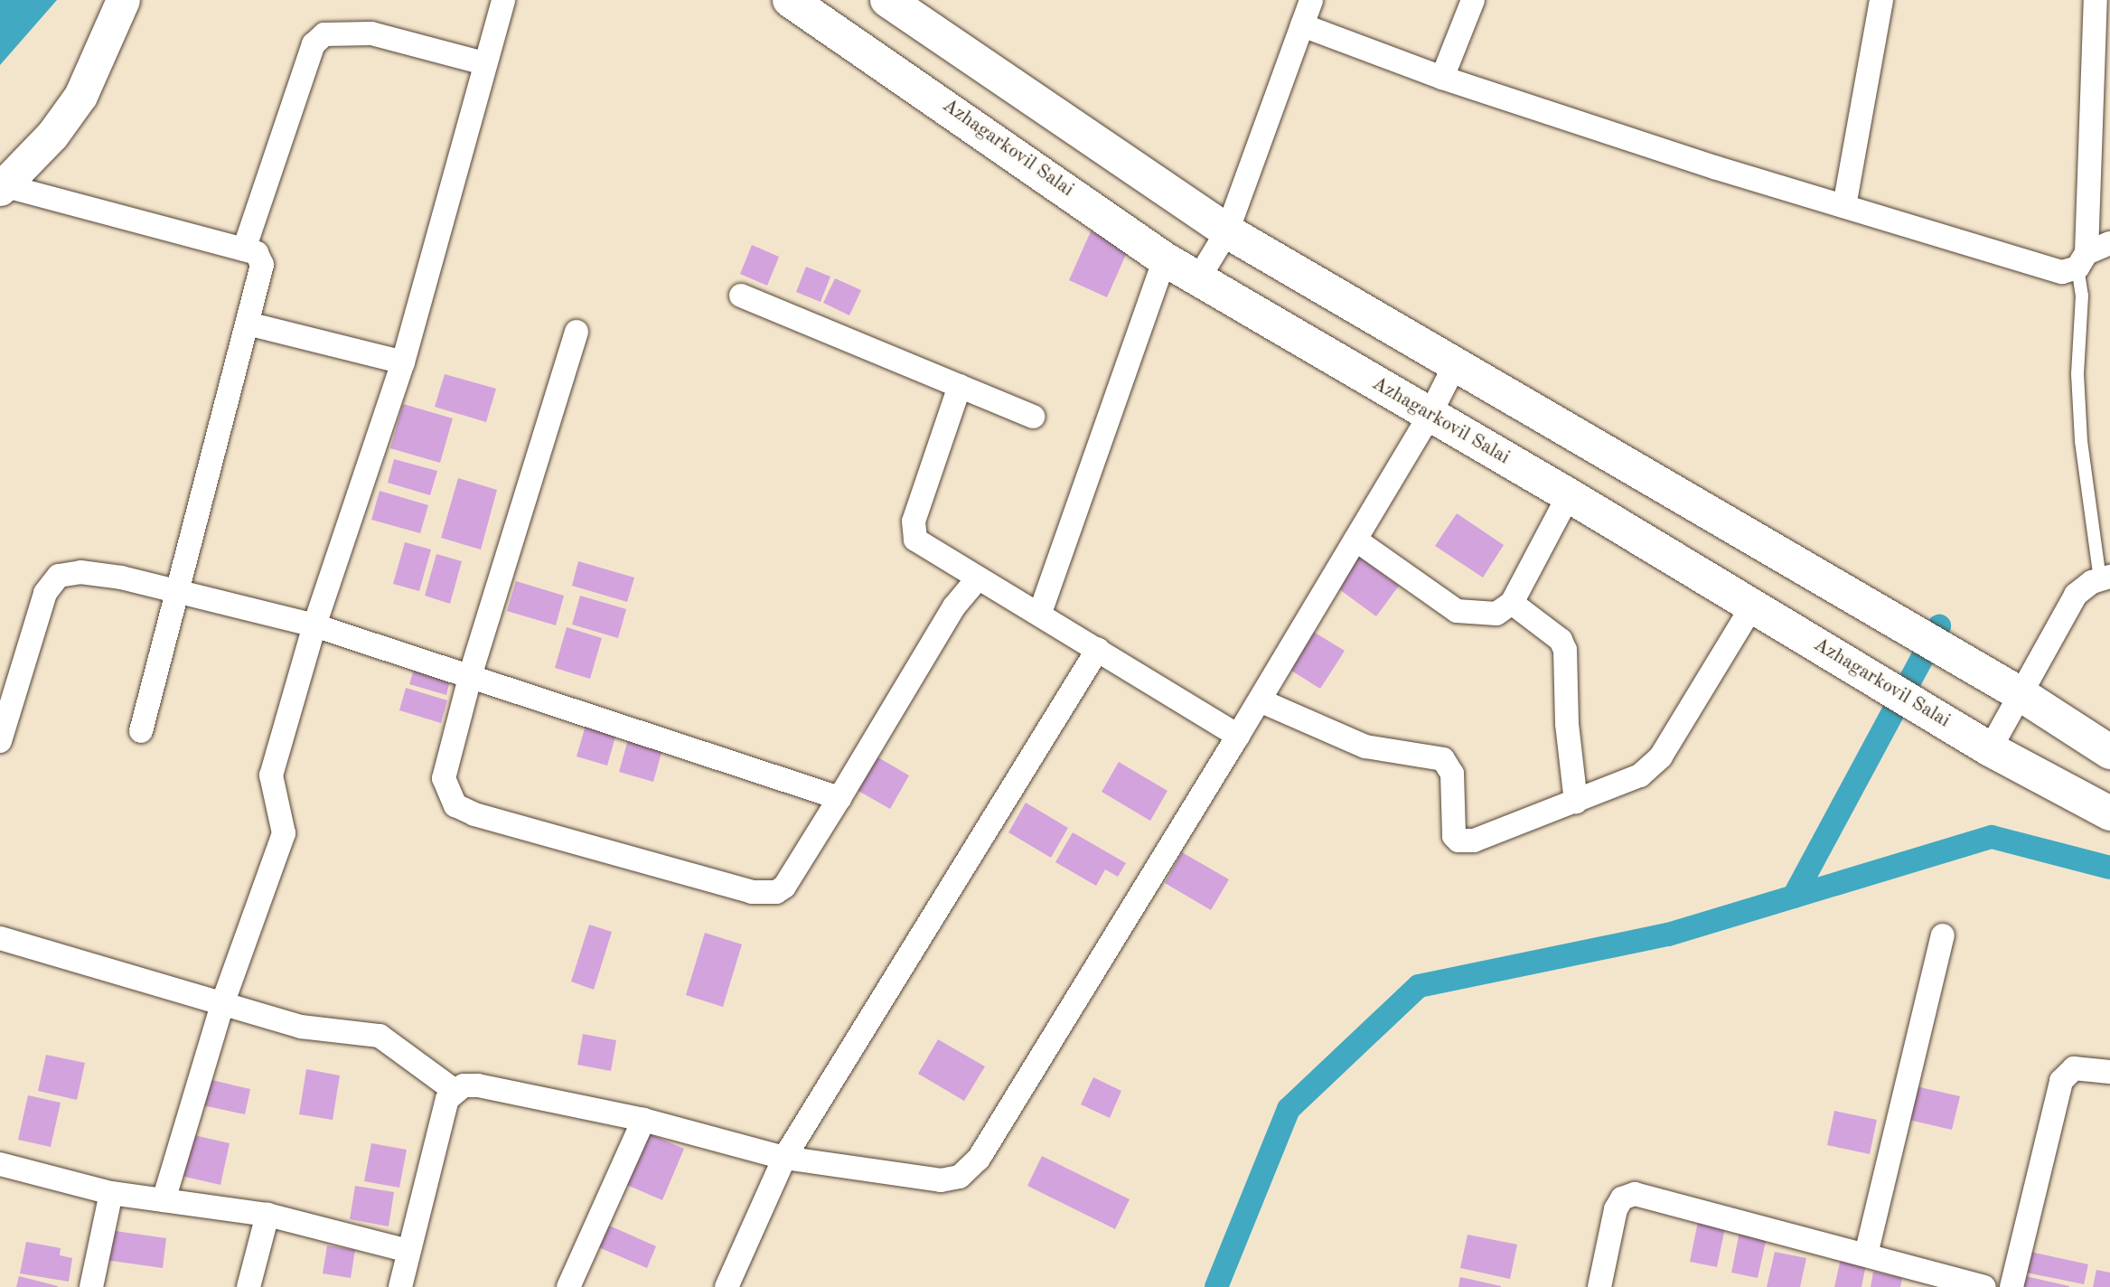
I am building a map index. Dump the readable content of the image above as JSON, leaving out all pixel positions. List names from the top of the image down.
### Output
{
  "streets": {
    "main road": ["Azhagarkovil Salai"]
  }
}
